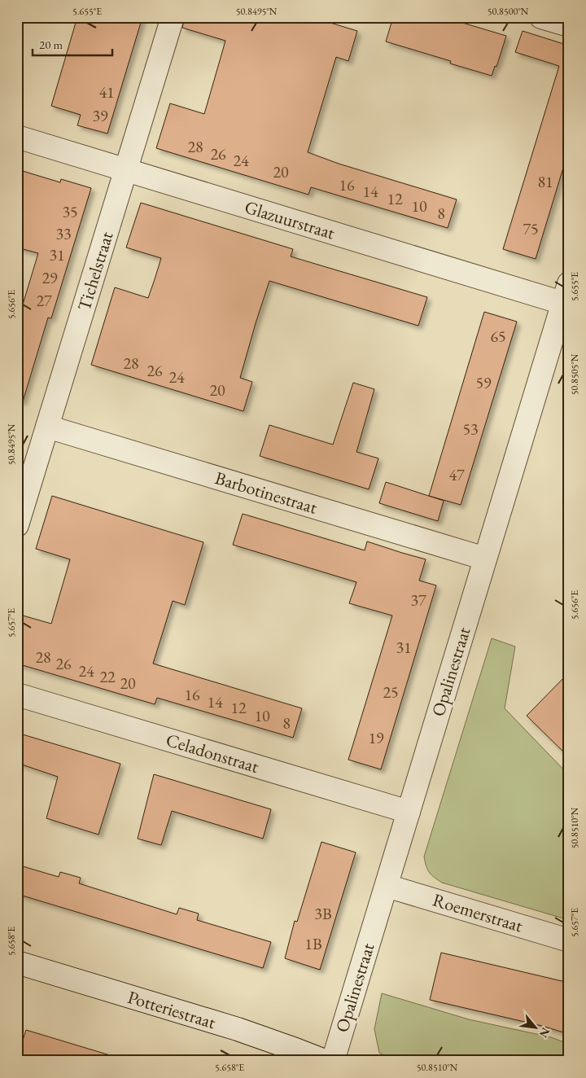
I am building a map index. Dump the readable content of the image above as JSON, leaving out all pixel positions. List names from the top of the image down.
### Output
{
  "streets": {
    "street": [
      "Glazuurstraat",
      "Tichelstraat",
      "Barbotinestraat",
      "Opalinestraat",
      "Celadonstraat",
      "Roemerstraat",
      "Potteriestraat"
    ]
  },
  "crossings": [
    ["Glazuurstraat", "Tichelstraat"],
    ["Glazuurstraat", "Opalinestraat"],
    ["Tichelstraat", "Barbotinestraat"],
    ["Barbotinestraat", "Opalinestraat"],
    ["Opalinestraat", "Celadonstraat"],
    ["Opalinestraat", "Roemerstraat"]
  ],
  "house_numbers": [
    "41",
    "39",
    "28",
    "26",
    "24",
    "20",
    "81",
    "16",
    "14",
    "12",
    "10",
    "35",
    "8",
    "75",
    "33",
    "31",
    "29",
    "27",
    "65",
    "28",
    "26",
    "24",
    "59",
    "20",
    "53",
    "47",
    "37",
    "31",
    "28",
    "26",
    "24",
    "22",
    "20",
    "25",
    "16",
    "14",
    "12",
    "10",
    "8",
    "19",
    "3B",
    "1B"
  ],
  "scale_bar": "20 m",
  "north": "bottom right",
  "coordinates": [
    "5.655°E",
    "50.8495°N",
    "50.8500°N",
    "5.656°E",
    "50.8505°N",
    "5.657°E",
    "50.8510°N",
    "5.658°E"
  ]
}
